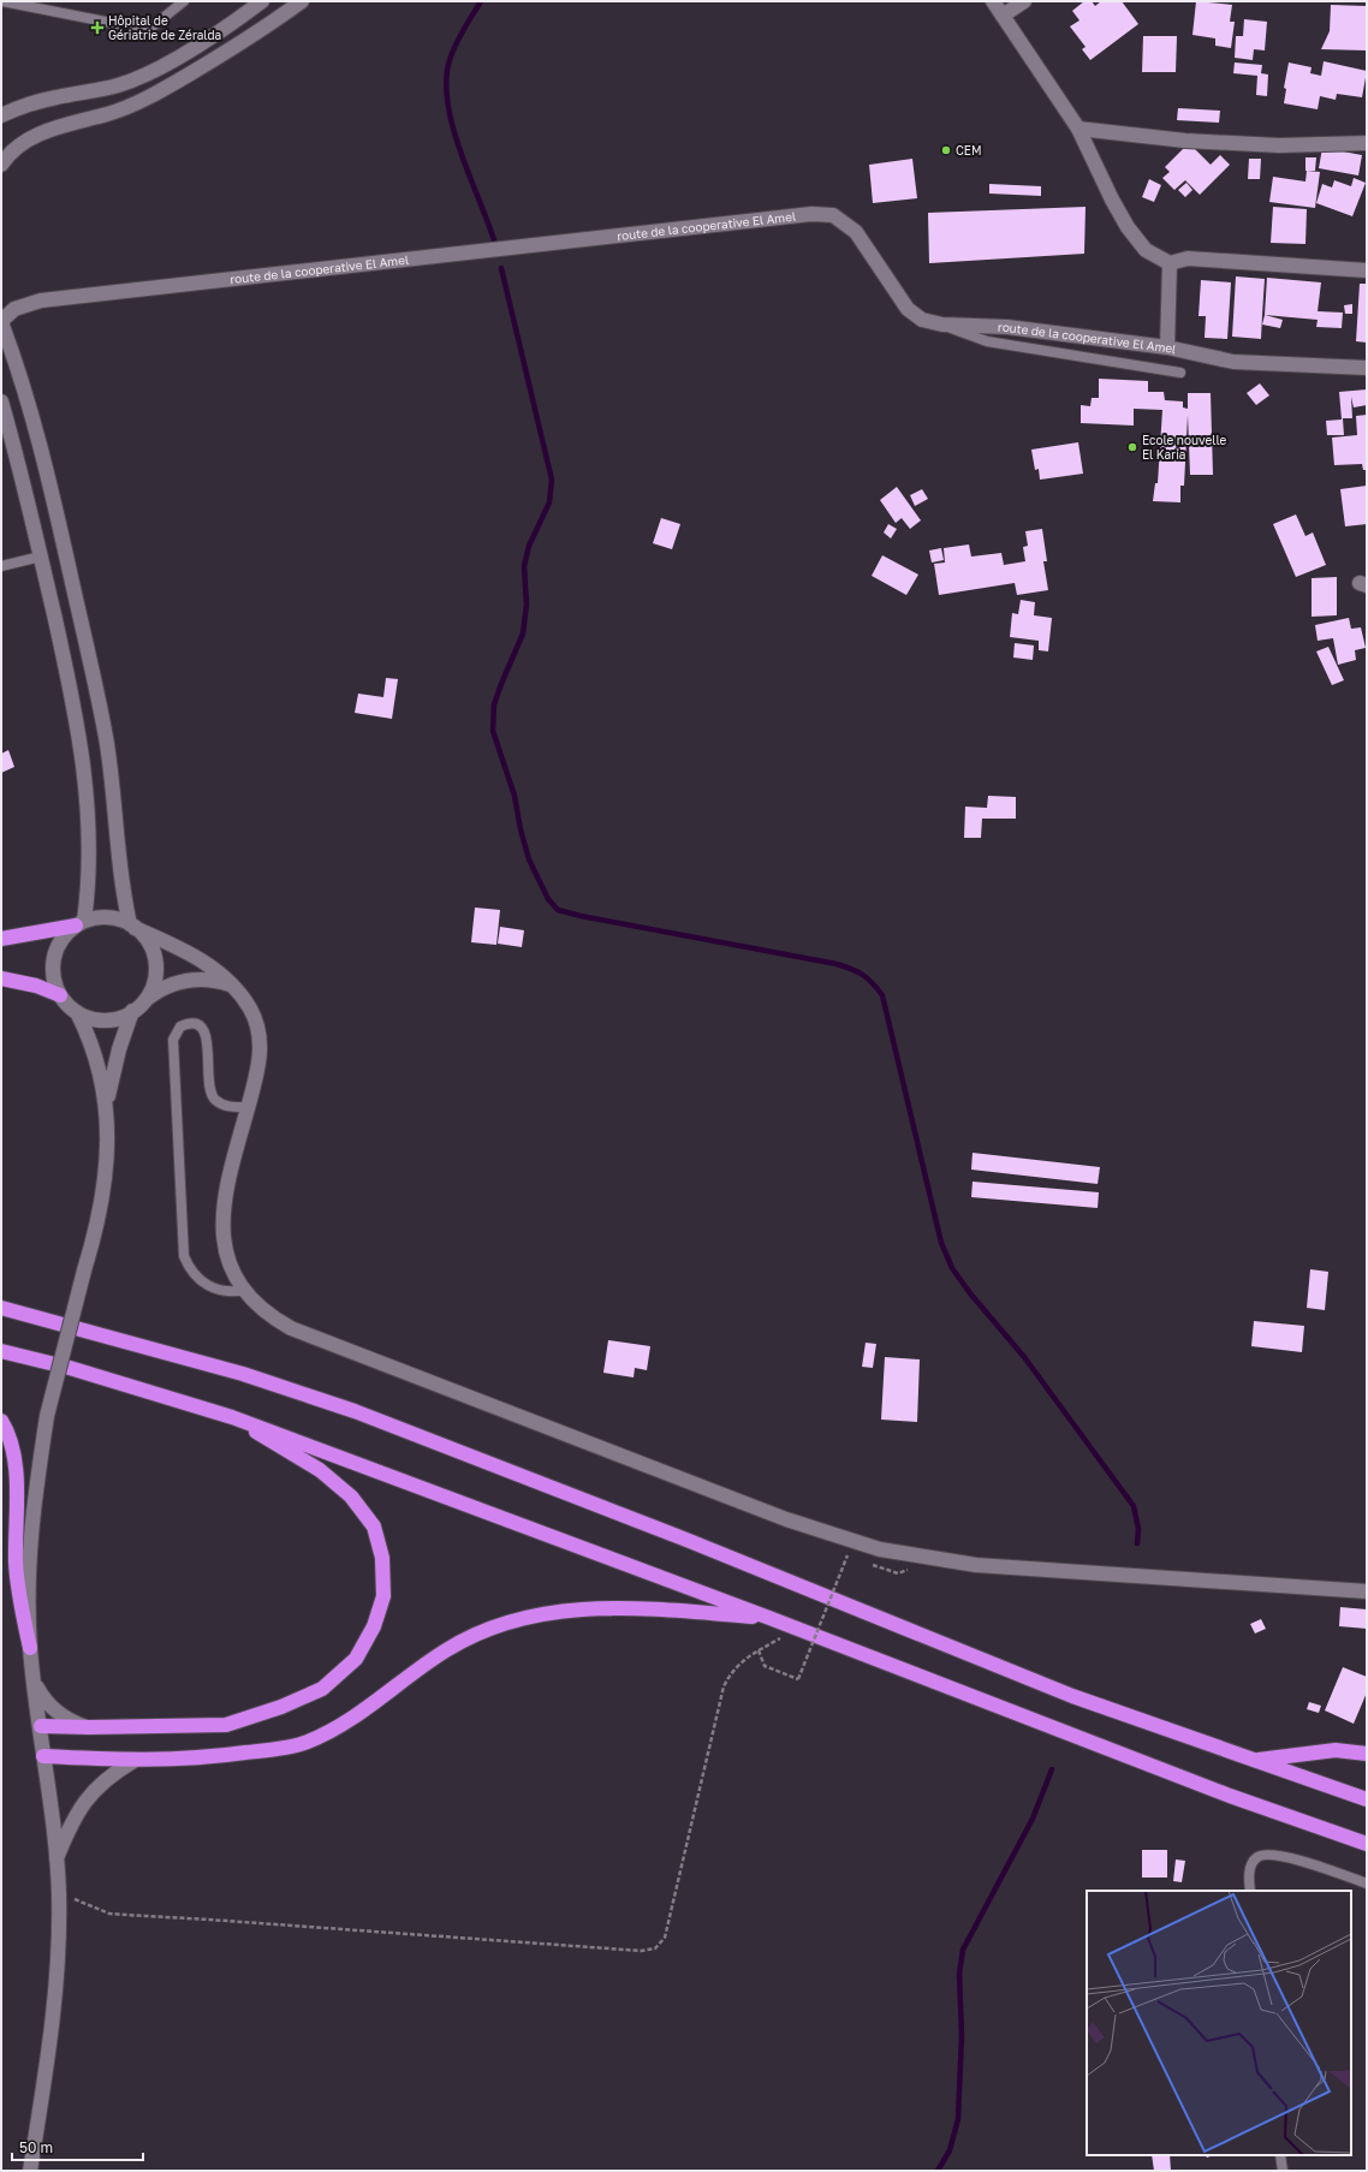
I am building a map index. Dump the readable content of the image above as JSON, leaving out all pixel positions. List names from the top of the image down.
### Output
{
  "streets": {
    "street": ["route de la cooperative El Amel"]
  },
  "places": {
    "health": ["Hôpital de Gériatrie de Zéralda"],
    "other": ["CEM", "Ecole nouvelle El Karia"]
  },
  "scale_bar": "50 m"
}
